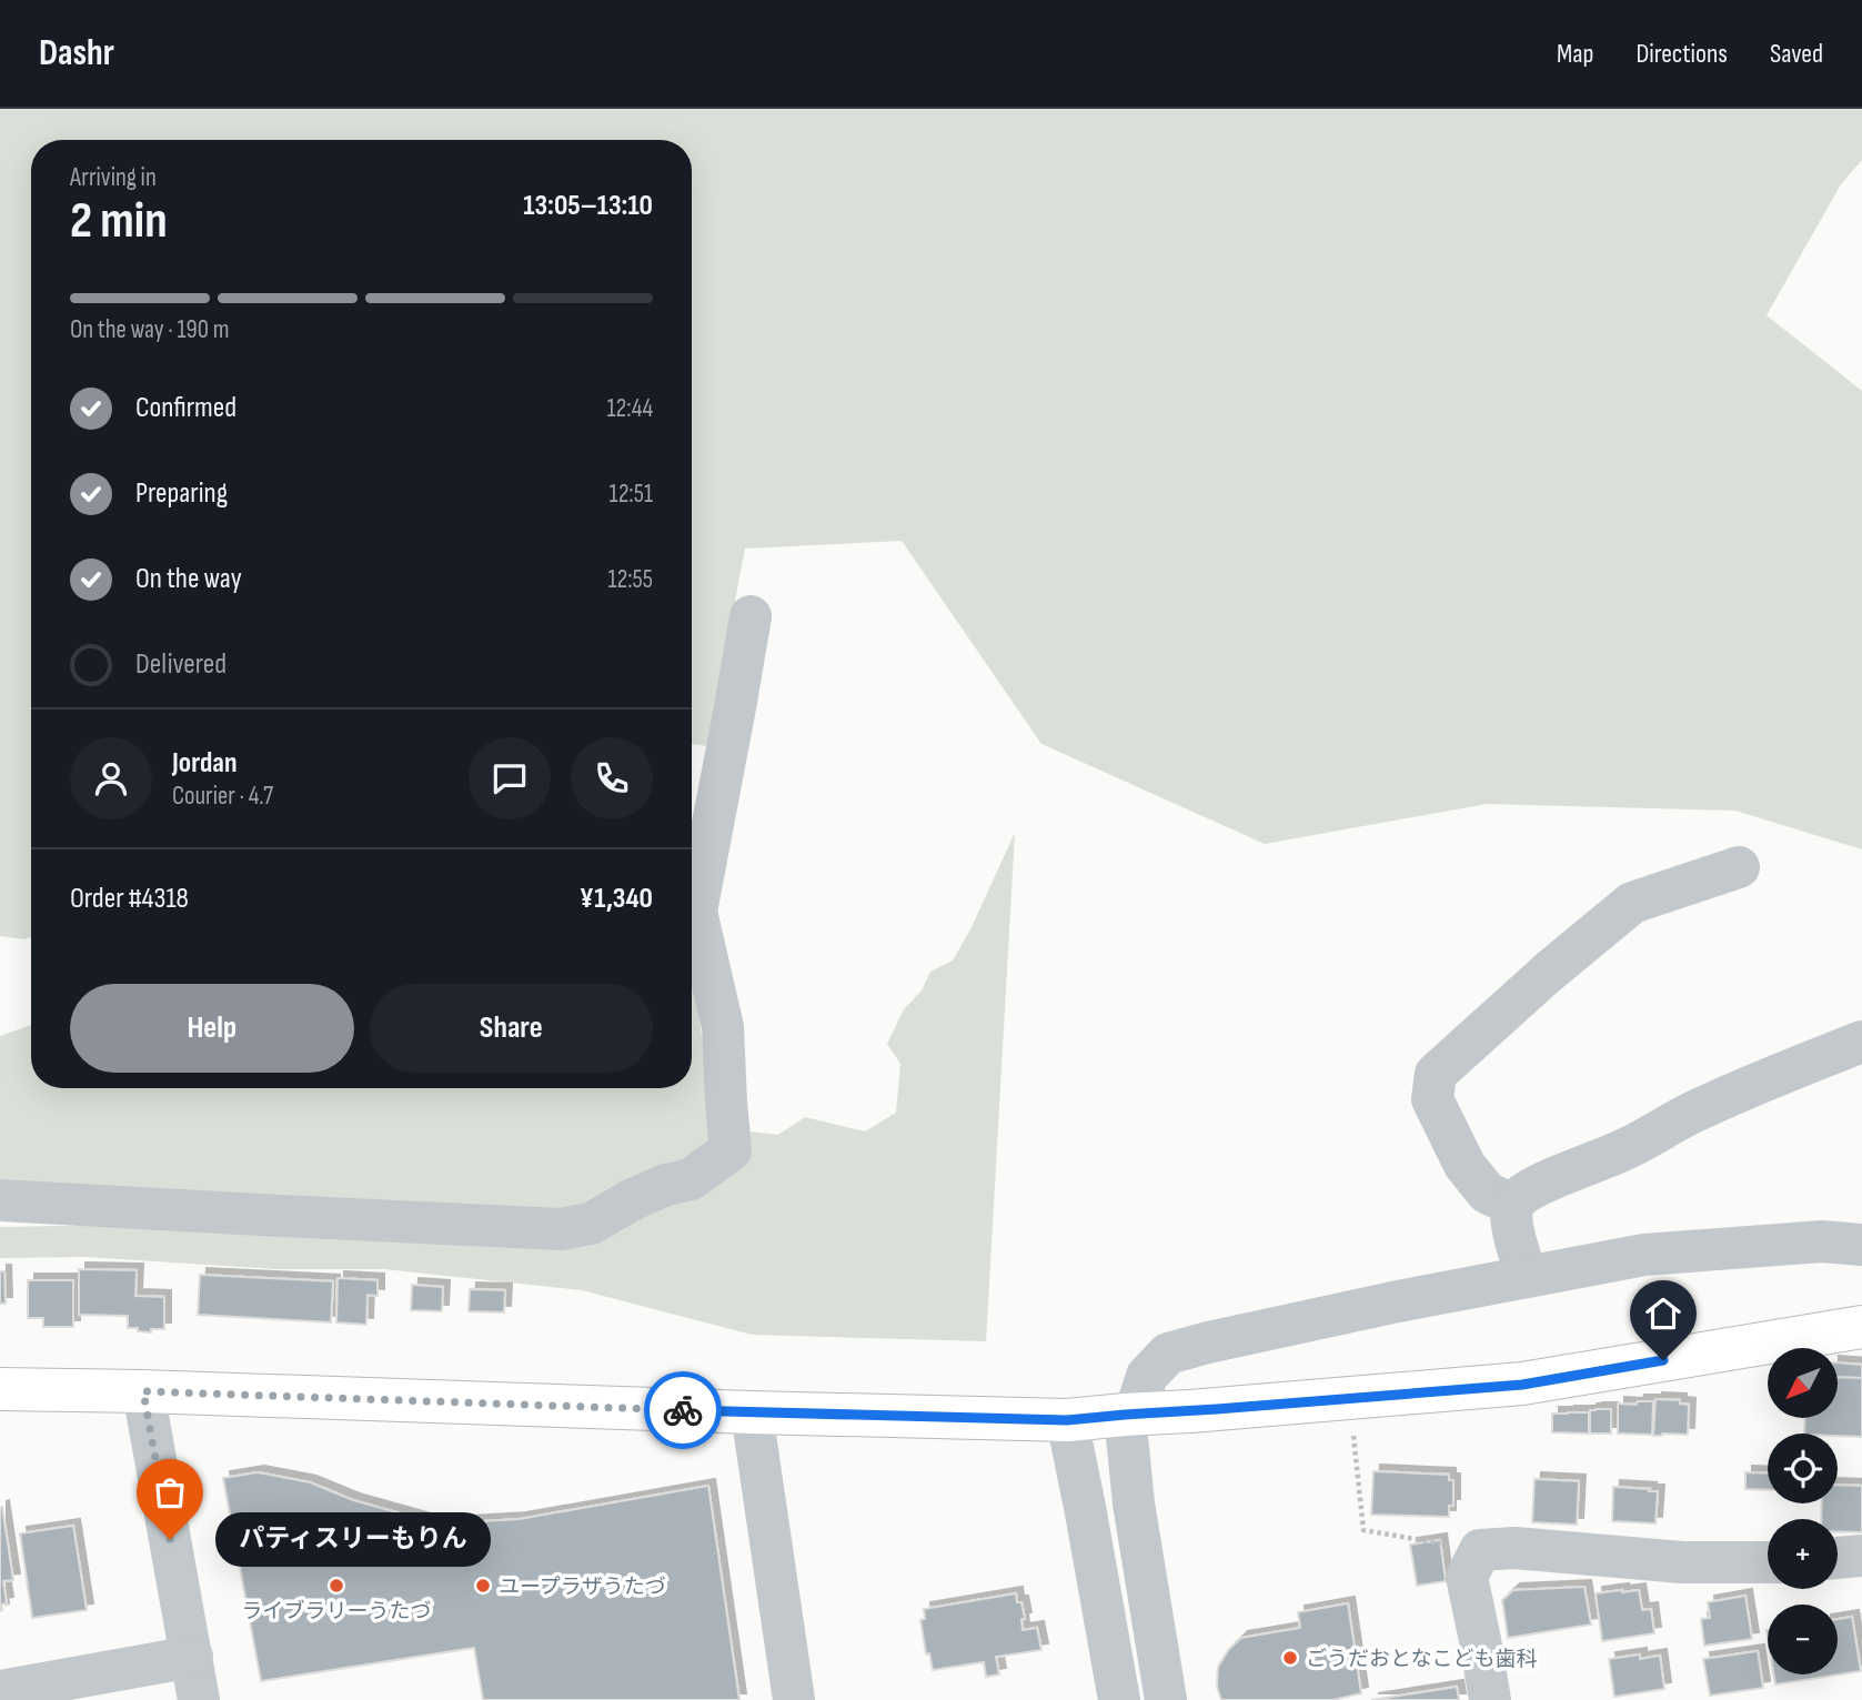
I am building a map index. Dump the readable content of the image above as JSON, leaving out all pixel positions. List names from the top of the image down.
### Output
{
  "places": [
    "パティスリーもりん",
    "ライブラリーうたづ",
    "ユープラザうたづ",
    "ごうだおとなこども歯科"
  ],
  "north": "bottom left",
  "page": {
    "header": "Dashr",
    "nav": ["Map", "Directions", "Saved"],
    "heading": ["2 min", "Arriving in", "13:05–13:10"],
    "panel": [
      "Jordan",
      "Courier · 4.7",
      "Order #4318",
      "¥1,340"
    ],
    "bar": "On the way · 190 m",
    "list": [
      ["Confirmed", "12:44"],
      ["Preparing", "12:51"],
      ["On the way", "12:55"],
      "Delivered"
    ],
    "buttons": ["Help", "Share"],
    "map_buttons": ["+", "−"],
    "bubble": "パティスリーもりん"
  }
}
